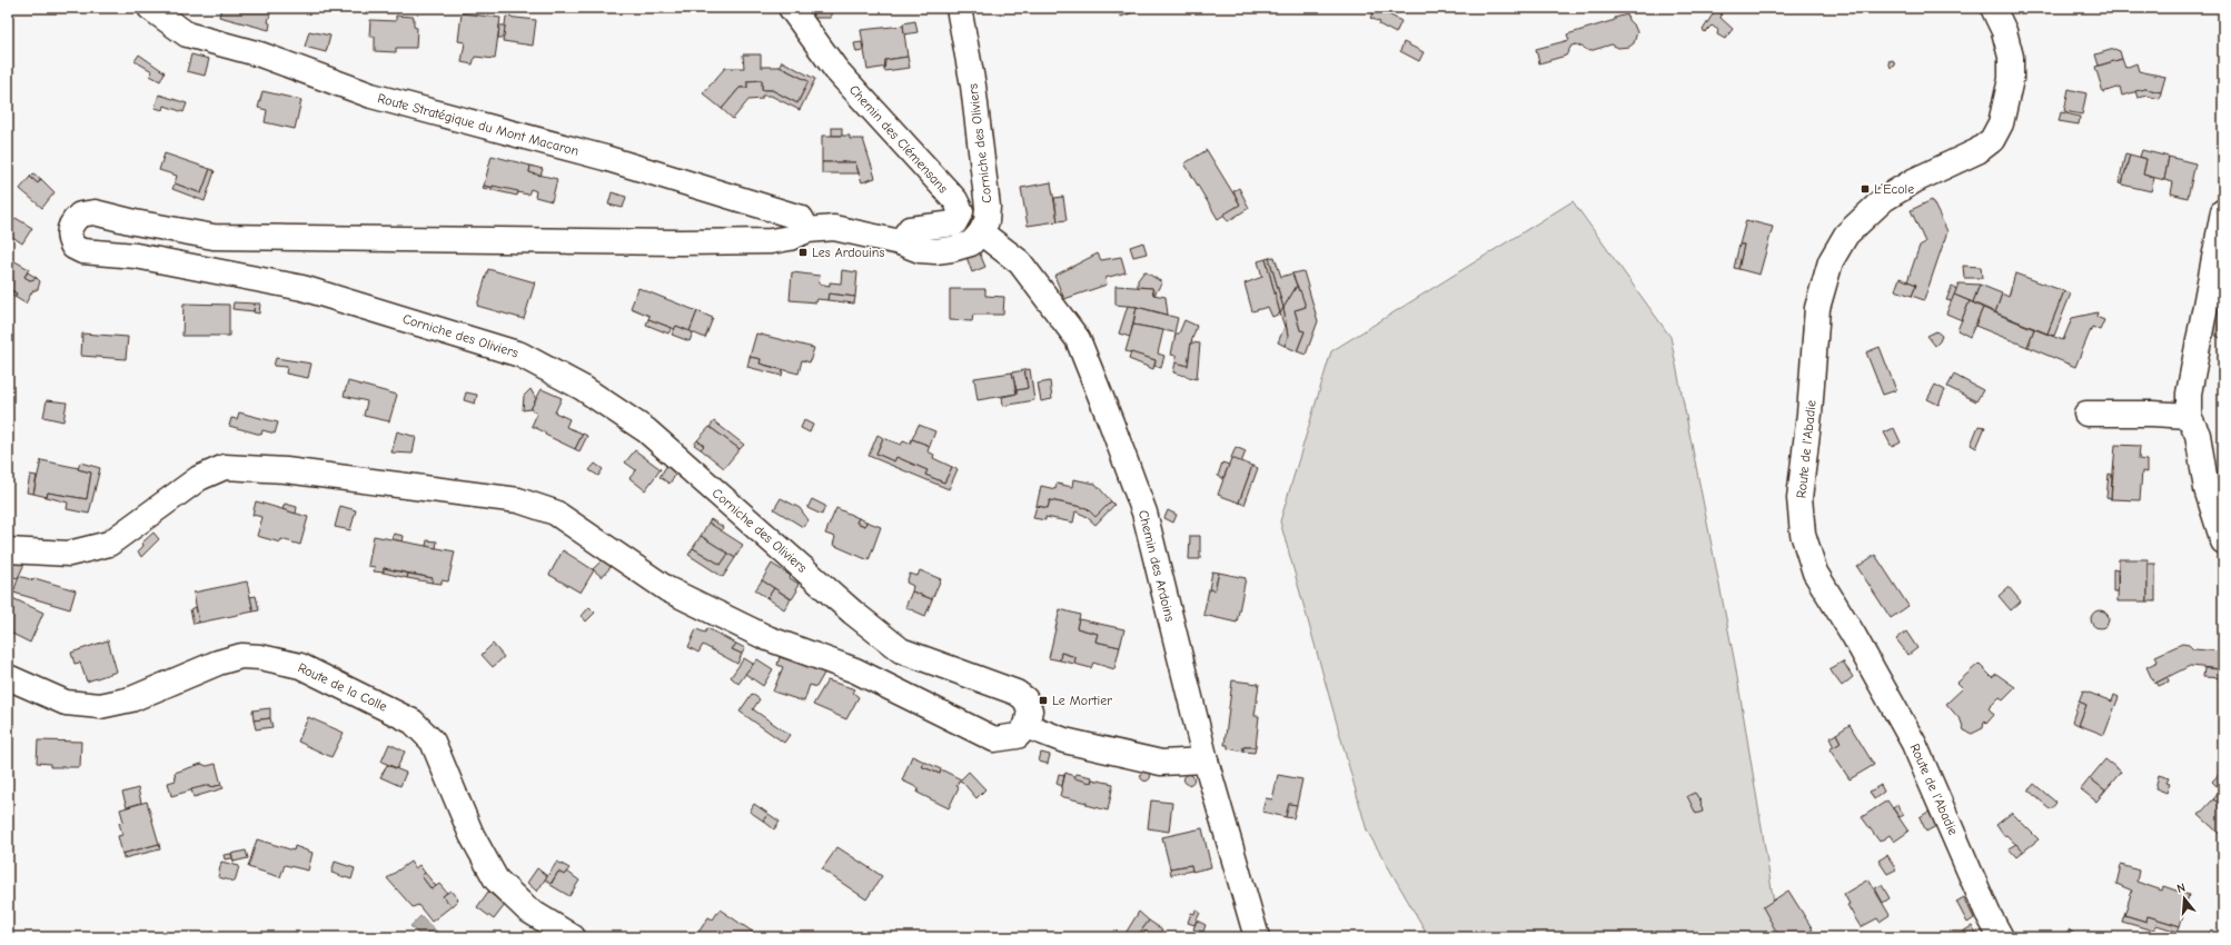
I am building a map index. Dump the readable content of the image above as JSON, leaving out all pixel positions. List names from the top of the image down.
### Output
{
  "streets": {
    "street": [
      "Route Stratégique du Mont Macaron",
      "Chemin des Clémensans",
      "Corniche des Oliviers",
      "Route de l'Abadie",
      "Chemin des Ardoins",
      "Route de la Colle"
    ]
  },
  "crossings": [
    ["Route Stratégique du Mont Macaron", "Corniche des Oliviers"],
    ["Chemin des Clémensans", "Corniche des Oliviers"],
    ["Corniche des Oliviers", "Chemin des Ardoins"]
  ],
  "places": {
    "transit": ["L’Ecole", "Les Ardouins", "Le Mortier"]
  },
  "north": "top"
}
